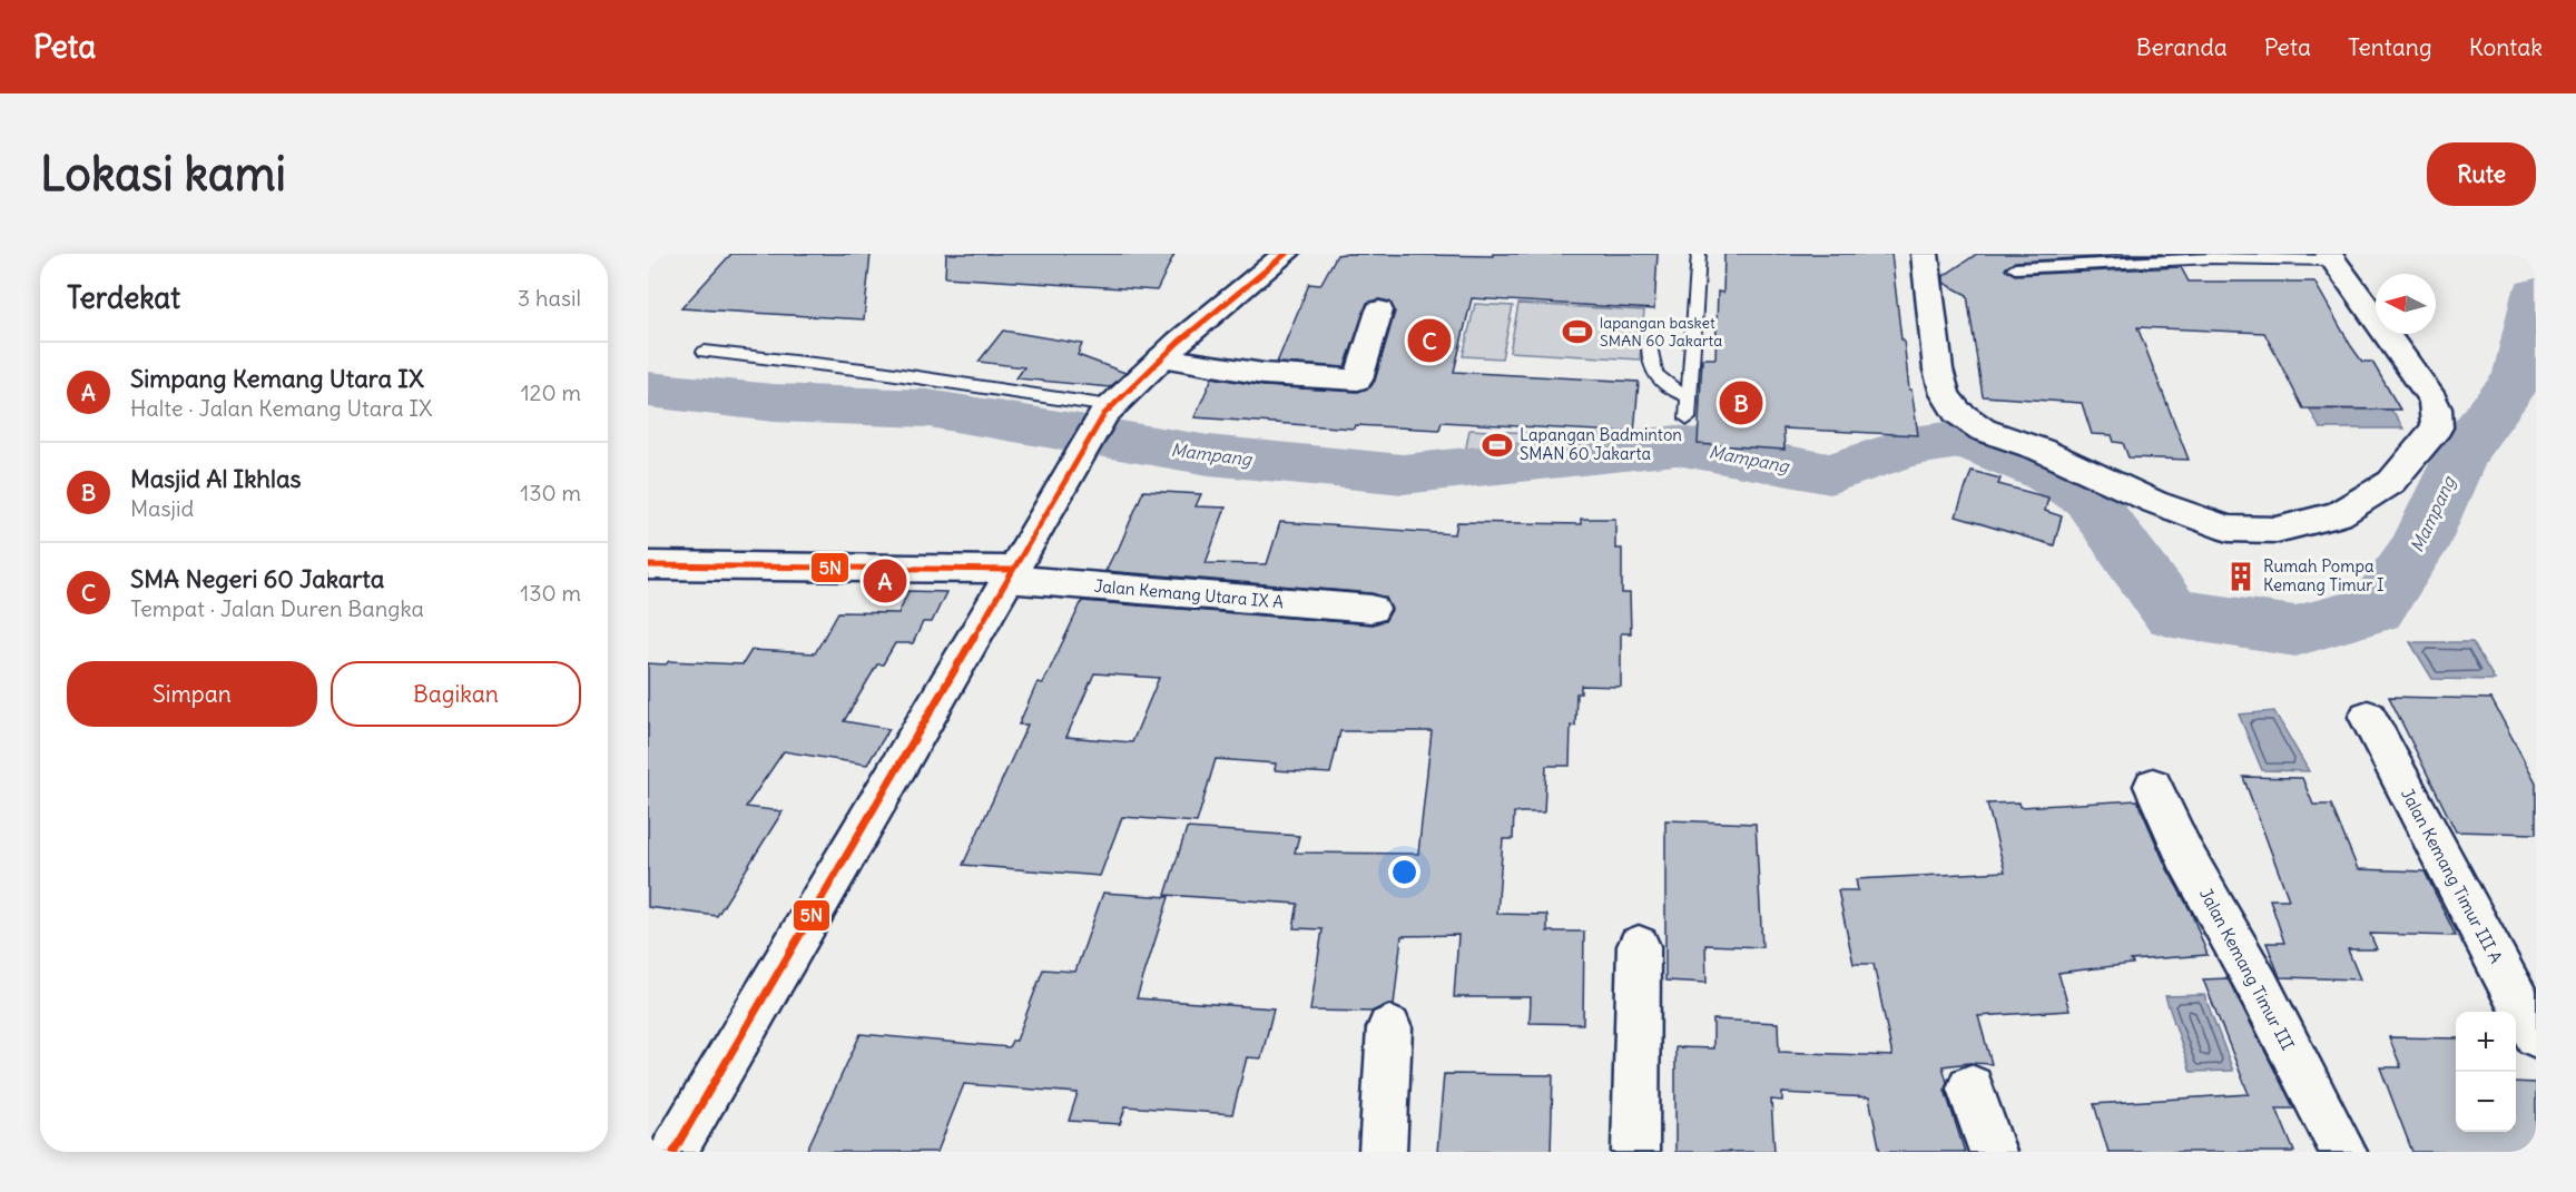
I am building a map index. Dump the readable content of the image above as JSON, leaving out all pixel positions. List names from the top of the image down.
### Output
{
  "streets": {
    "street": ["Jalan Kemang Utara IX A", "Jalan Kemang Timur III A", "Jalan Kemang Timur III"]
  },
  "water": ["Mampang"],
  "places": {
    "sports": ["lapangan basket SMAN 60 Jakarta", "Lapangan Badminton SMAN 60 Jakarta"],
    "building": ["Rumah Pompa Kemang Timur I"]
  },
  "lines": ["transit line 5N"],
  "north": "left",
  "page": {
    "header": "Peta",
    "nav": [
      "Beranda",
      "Peta",
      "Tentang",
      "Kontak"
    ],
    "buttons": [
      "Rute",
      ["Simpan", "Bagikan"]
    ],
    "title": "Lokasi kami",
    "heading": ["Terdekat", "3 hasil"],
    "pins": ["C", "B", "A"],
    "list": [
      {
        "mark": "A",
        "name": "Simpang Kemang Utara IX",
        "note": "Halte · Jalan Kemang Utara IX",
        "value": "120 m"
      },
      {
        "mark": "B",
        "name": "Masjid Al Ikhlas",
        "note": "Masjid",
        "value": "130 m"
      },
      {
        "mark": "C",
        "name": "SMA Negeri 60 Jakarta",
        "note": "Tempat · Jalan Duren Bangka",
        "value": "130 m"
      }
    ],
    "map_buttons": ["+", "−"]
  }
}
